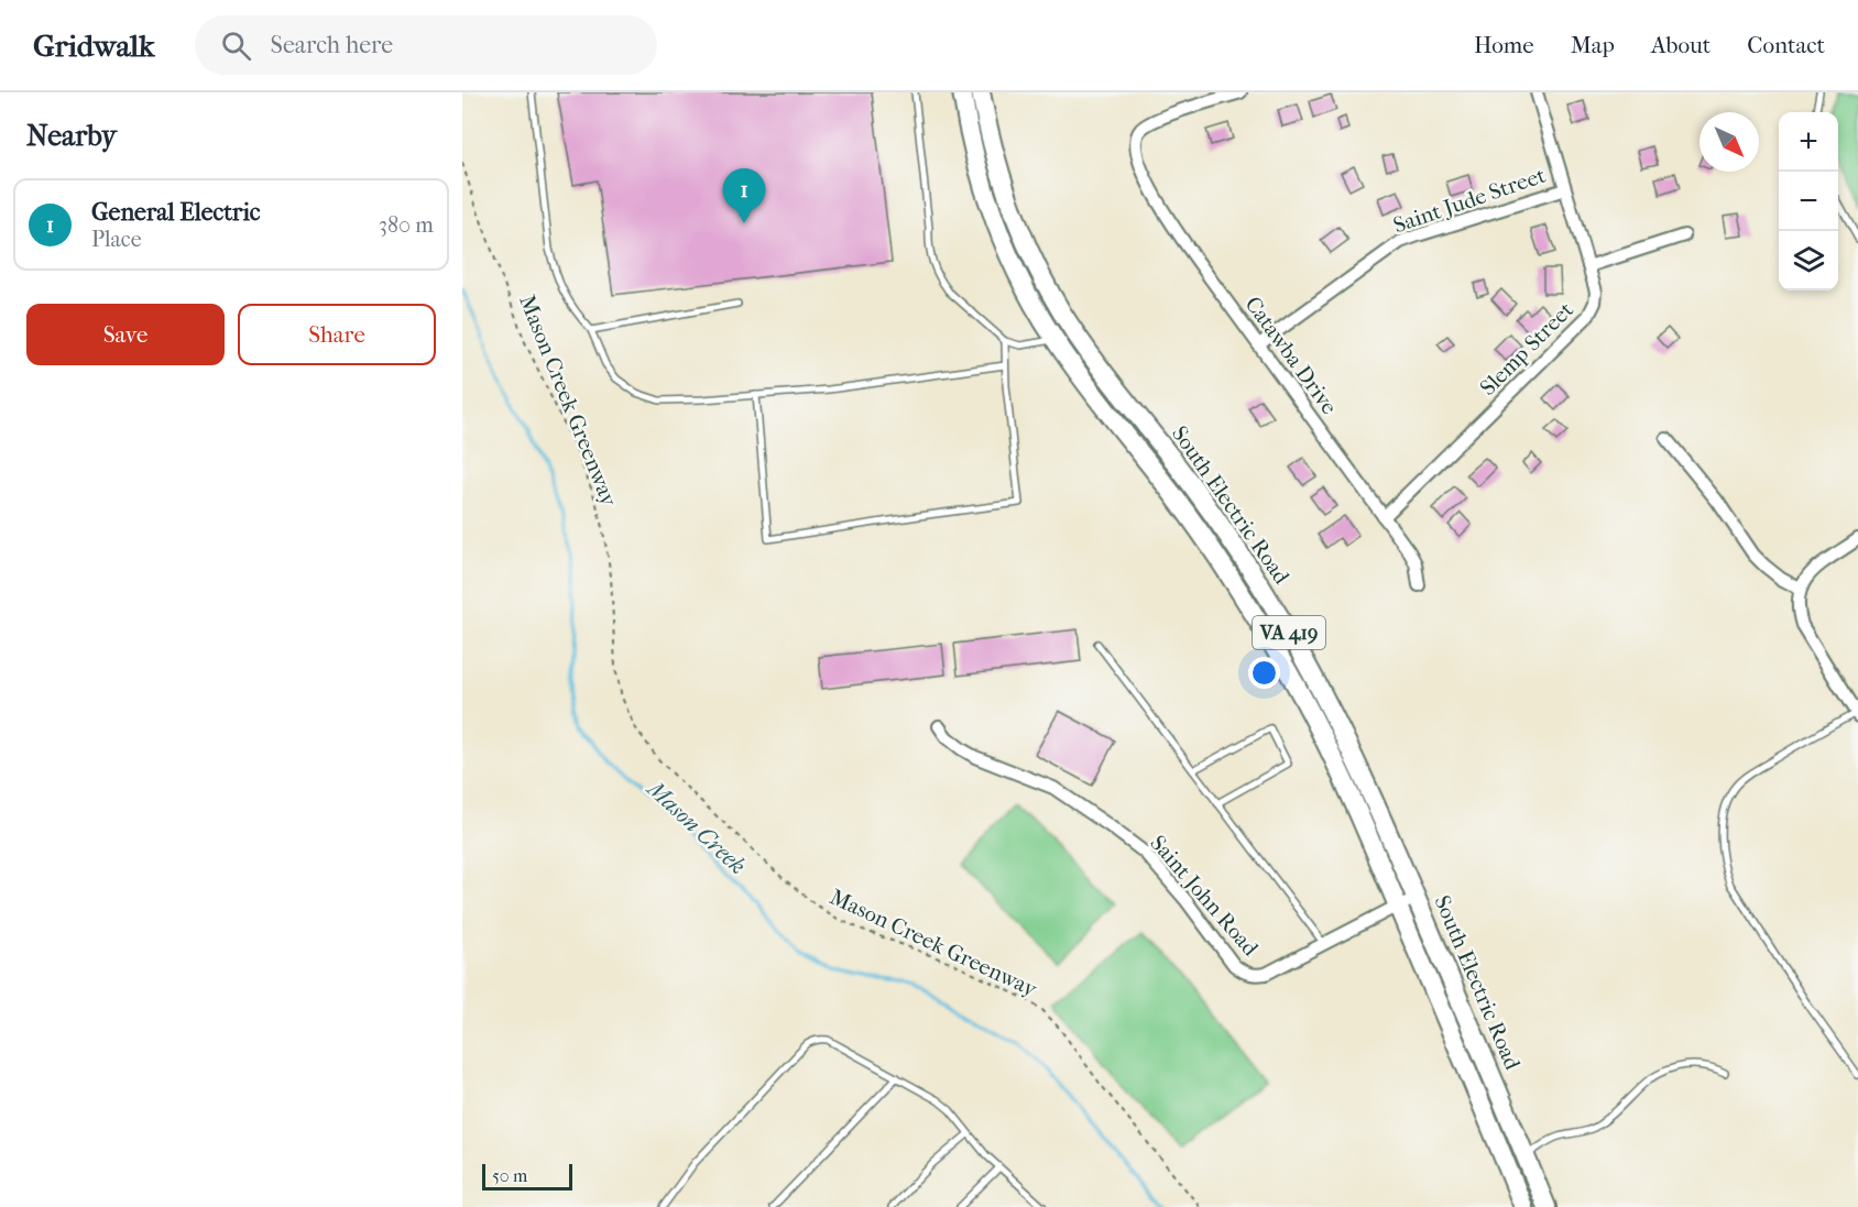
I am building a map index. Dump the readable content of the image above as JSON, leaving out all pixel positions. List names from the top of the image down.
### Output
{
  "streets": {
    "main road": ["South Electric Road", "VA 419"],
    "street": [
      "Saint Jude Street",
      "Slemp Street",
      "Catawba Drive",
      "Saint John Road"
    ],
    "path": ["Mason Creek Greenway"]
  },
  "crossings": [
    ["Saint Jude Street", "Slemp Street"],
    ["Saint Jude Street", "Catawba Drive"],
    ["Slemp Street", "Catawba Drive"],
    ["South Electric Road", "Saint John Road"]
  ],
  "water": ["Mason Creek"],
  "scale_bar": "50 m",
  "north": "bottom right",
  "page": {
    "header": "Gridwalk",
    "search": "Search here",
    "nav": [
      "Home",
      "Map",
      "About",
      "Contact"
    ],
    "heading": "Nearby",
    "map_buttons": ["+", "−"],
    "pins": "1",
    "list": [
      {
        "mark": "1",
        "name": "General Electric",
        "note": "Place",
        "value": "380 m"
      }
    ],
    "buttons": ["Save", "Share"],
    "scale": "50 m"
  }
}
